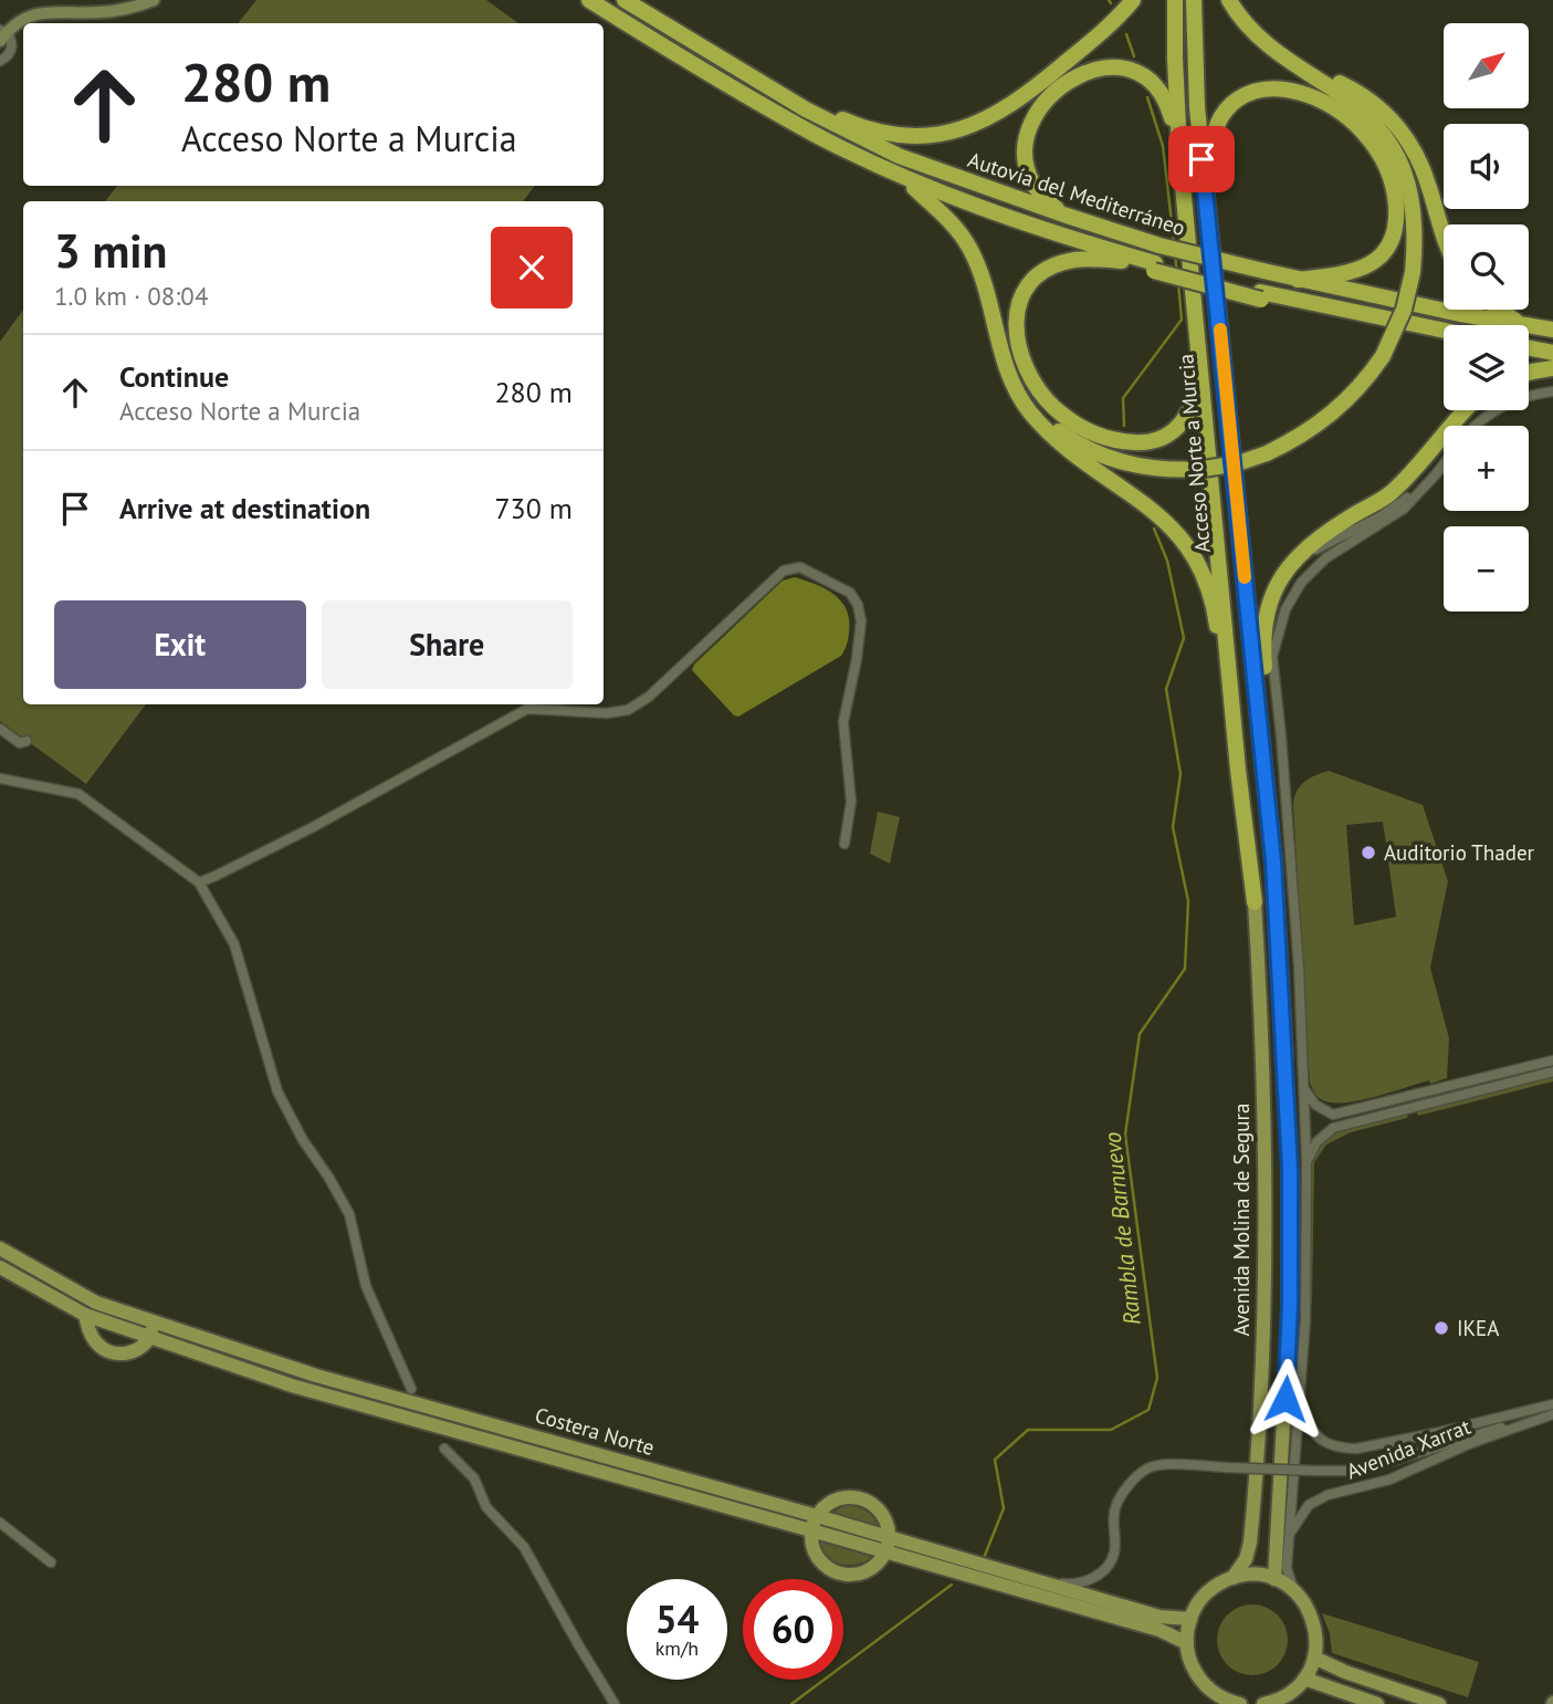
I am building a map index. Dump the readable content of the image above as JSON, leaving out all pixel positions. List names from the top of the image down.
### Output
{
  "streets": {
    "highway": ["Autovía del Mediterráneo", "Acceso Norte a Murcia"],
    "main road": ["Avenida Molina de Segura", "Costera Norte"],
    "street": ["Avenida Xarrat"]
  },
  "crossings": [
    ["Acceso Norte a Murcia", "Avenida Molina de Segura"],
    ["Costera Norte", "Avenida Xarrat"]
  ],
  "water": ["Rambla de Barnuevo"],
  "places": ["Auditorio Thader", "IKEA"],
  "north": "top right",
  "page": {
    "map_buttons": ["+", "−"],
    "turn": ["280 m", "Acceso Norte a Murcia"],
    "heading": ["3 min", "1.0 km · 08:04"],
    "list": [
      {
        "name": "Continue",
        "note": "Acceso Norte a Murcia",
        "value": "280 m"
      },
      {
        "name": "Arrive at destination",
        "value": "730 m"
      }
    ],
    "buttons": ["Exit", "Share"],
    "speed": "54 km/h",
    "limit": "60"
  }
}
